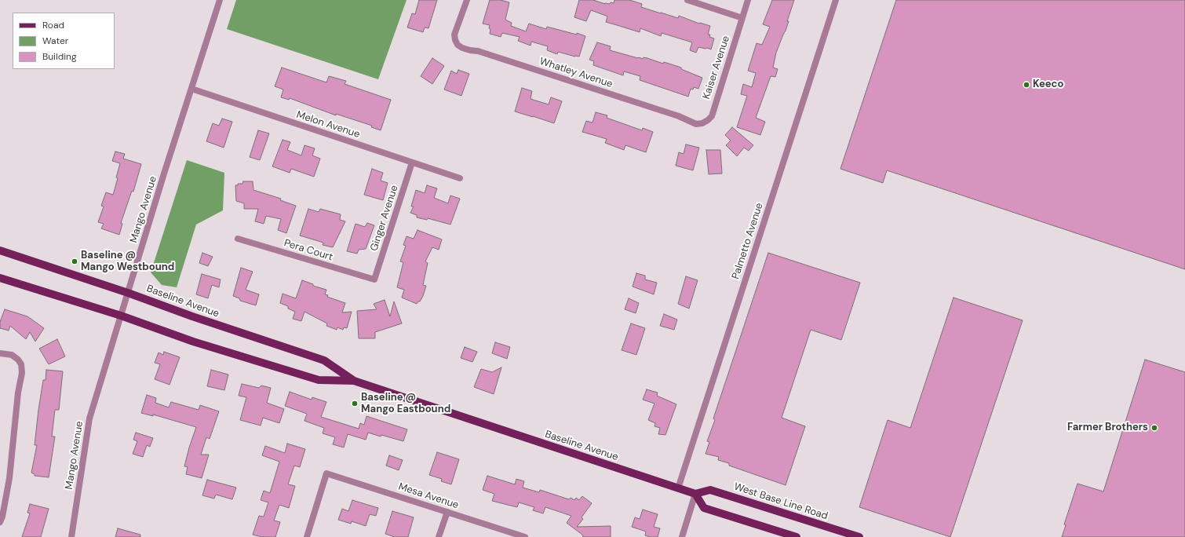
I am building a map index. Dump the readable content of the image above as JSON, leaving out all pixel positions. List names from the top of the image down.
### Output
{
  "streets": {
    "main road": ["Baseline Avenue", "West Base Line Road"],
    "street": [
      "Kaiser Avenue",
      "Whatley Avenue",
      "Melon Avenue",
      "Mango Avenue",
      "Ginger Avenue",
      "Palmetto Avenue",
      "Pera Court",
      "Mesa Avenue"
    ]
  },
  "crossings": [
    ["Kaiser Avenue", "Whatley Avenue"],
    ["Melon Avenue", "Mango Avenue"],
    ["Melon Avenue", "Ginger Avenue"],
    ["Mango Avenue", "Baseline Avenue"],
    ["Ginger Avenue", "Pera Court"],
    ["Palmetto Avenue", "Baseline Avenue"],
    ["Baseline Avenue", "West Base Line Road"]
  ],
  "places": [
    "Keeco",
    "Baseline @ Mango Westbound",
    "Baseline @ Mango Eastbound",
    "Farmer Brothers"
  ],
  "legend": ["Road", "Water", "Building"]
}
